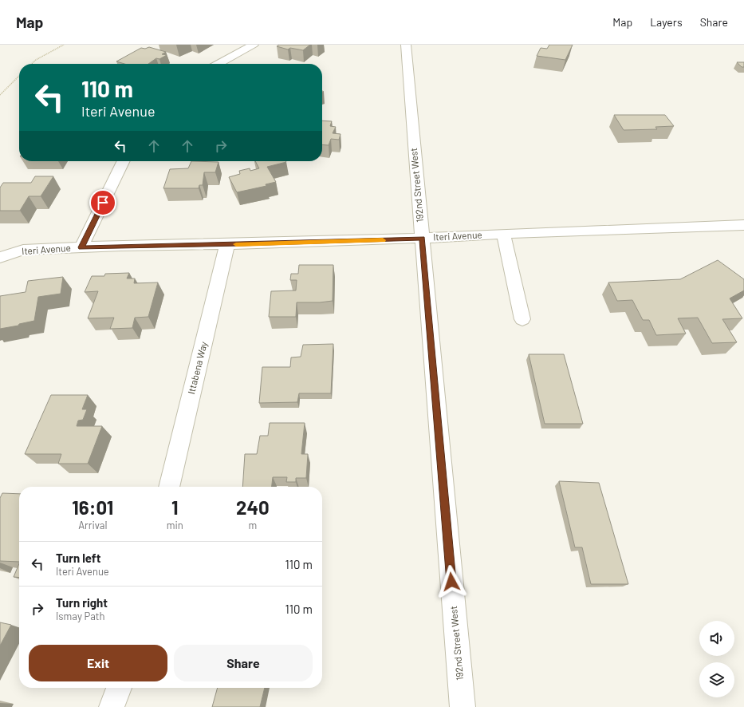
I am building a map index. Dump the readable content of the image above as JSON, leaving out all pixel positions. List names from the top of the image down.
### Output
{
  "streets": {
    "street": ["192nd Street West", "Iteri Avenue", "Ittabena Way"]
  },
  "crossings": [
    ["192nd Street West", "Iteri Avenue"],
    ["Iteri Avenue", "Ittabena Way"]
  ],
  "page": {
    "header": "Map",
    "nav": ["Map", "Layers", "Share"],
    "turn": ["110 m", "Iteri Avenue"],
    "eta": [
      "16:01",
      "Arrival",
      "1",
      "min",
      "240",
      "m"
    ],
    "list": [
      {
        "name": "Turn left",
        "note": "Iteri Avenue",
        "value": "110 m"
      },
      {
        "name": "Turn right",
        "note": "Ismay Path",
        "value": "110 m"
      }
    ],
    "buttons": ["Exit", "Share"]
  }
}
